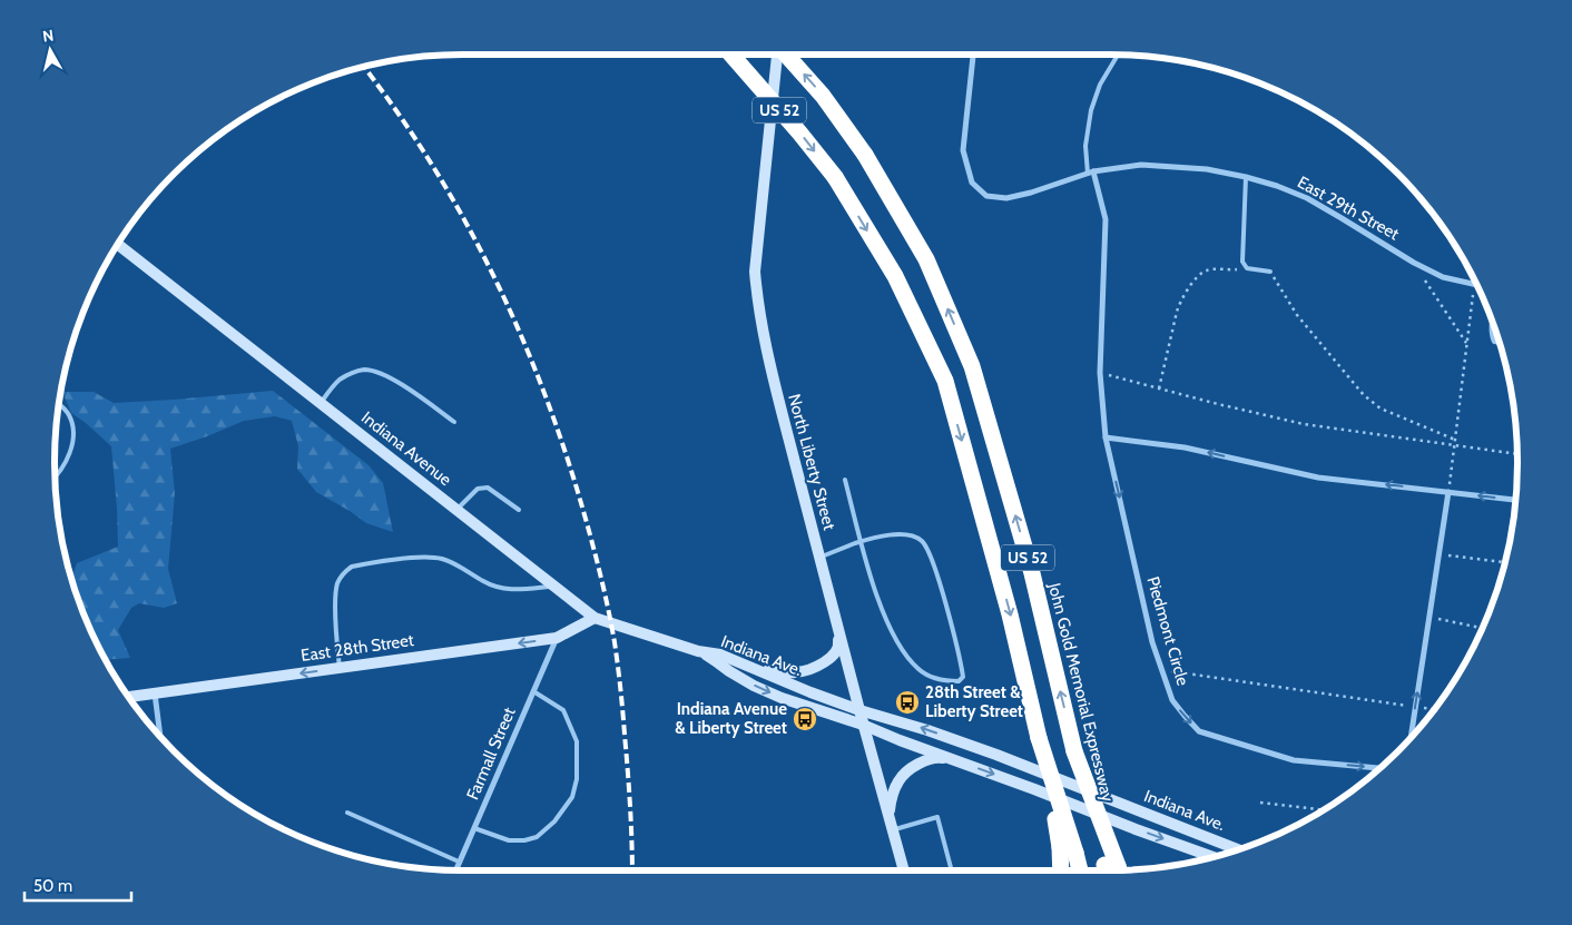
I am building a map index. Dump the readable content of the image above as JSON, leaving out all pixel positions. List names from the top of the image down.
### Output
{
  "streets": {
    "highway": ["US 52", "John Gold Memorial Expressway"],
    "main road": [
      "Indiana Avenue",
      "North Liberty Street",
      "East 28th Street",
      "Indiana Ave."
    ],
    "street": ["East 29th Street", "Piedmont Circle", "Farmall Street"]
  },
  "crossings": [
    ["East 29th Street", "Piedmont Circle"],
    ["Indiana Avenue", "East 28th Street"],
    ["Indiana Avenue", "Indiana Ave."],
    ["North Liberty Street", "Indiana Ave."],
    ["East 28th Street", "Farmall Street"]
  ],
  "one_way": ["Piedmont Circle", "East 28th Street"],
  "places": {
    "bus stop": ["28th Street & Liberty Street", "Indiana Avenue & Liberty Street"]
  },
  "scale_bar": "50 m",
  "north": "top"
}
